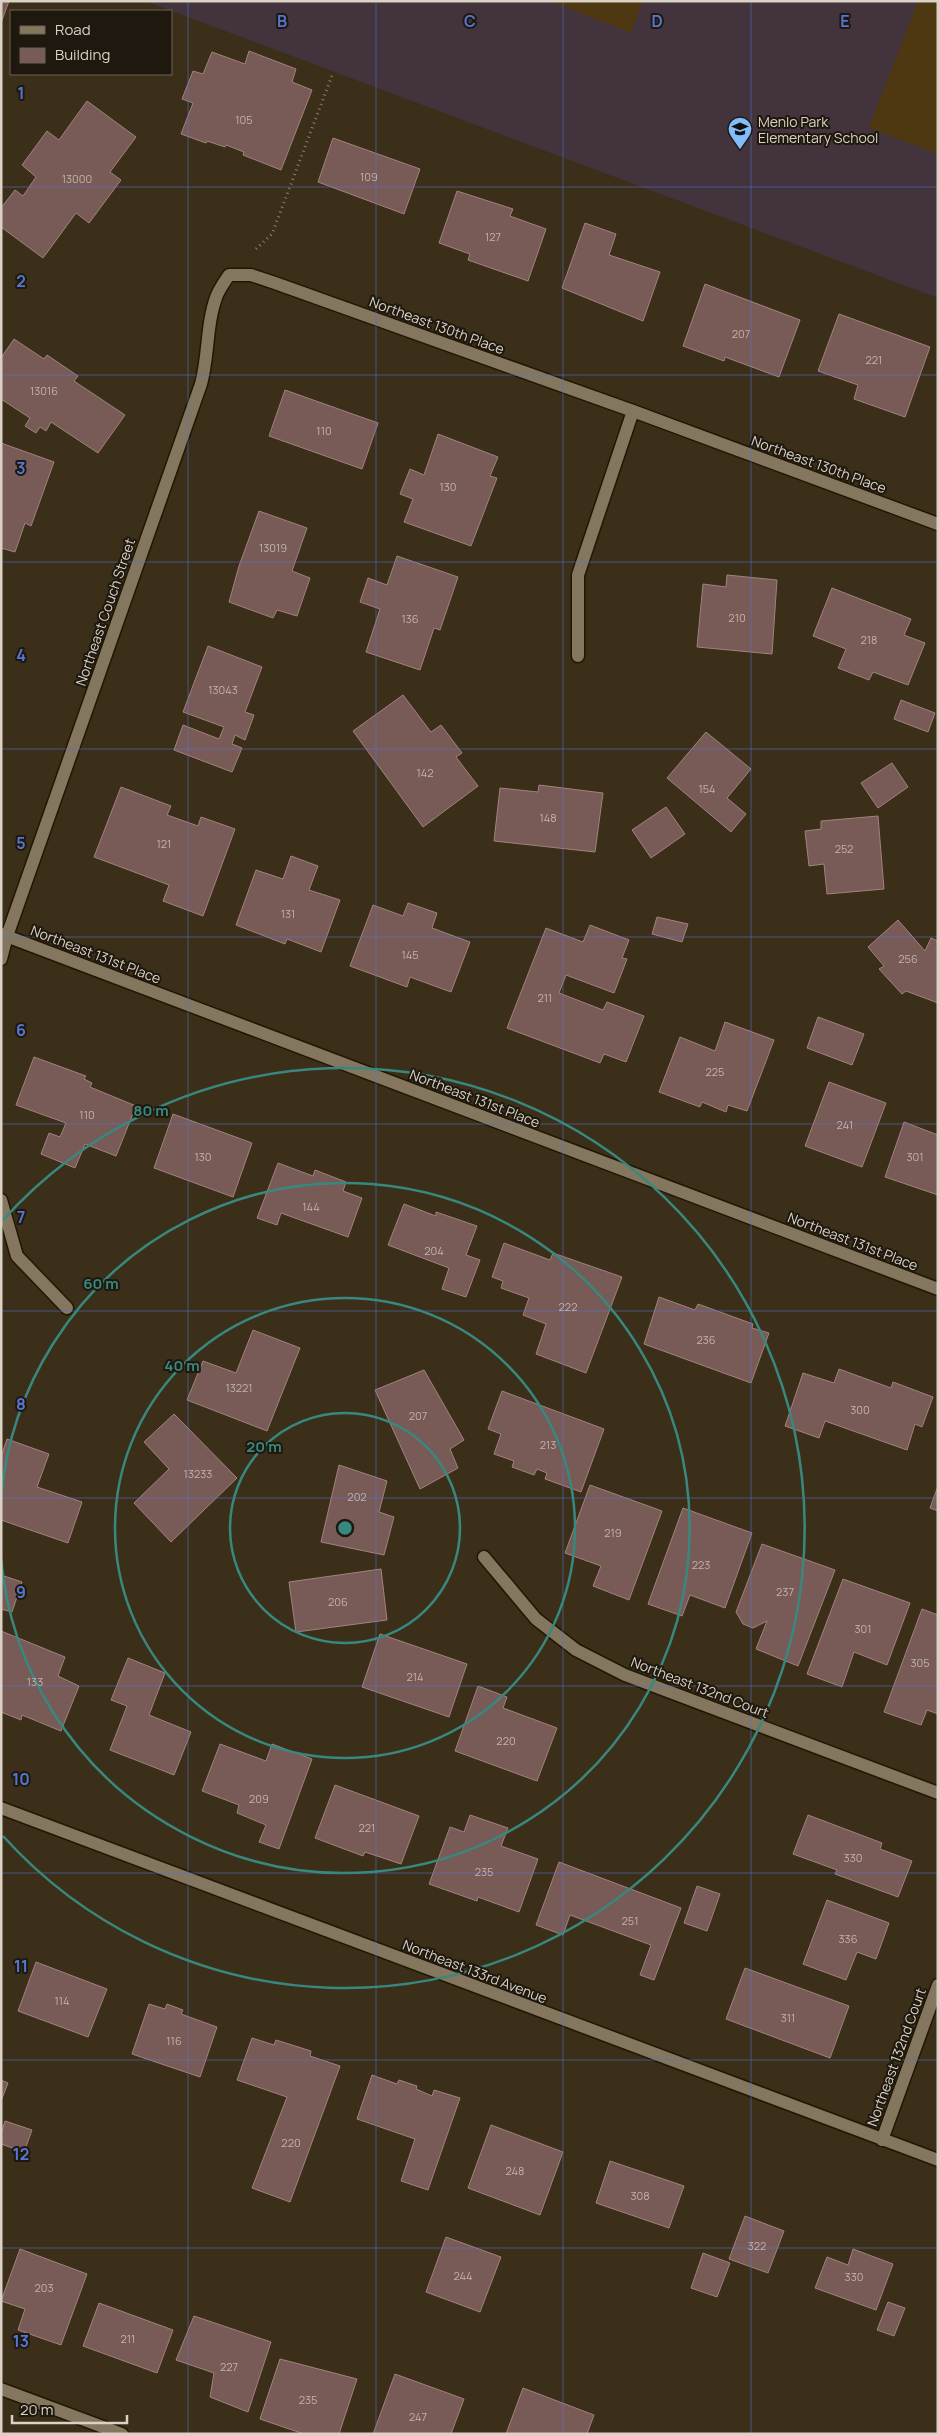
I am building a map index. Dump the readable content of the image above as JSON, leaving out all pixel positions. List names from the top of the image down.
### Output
{
  "streets": {
    "street": [
      "Northeast 130th Place",
      "Northeast Couch Street",
      "Northeast 131st Place",
      "Northeast 132nd Court",
      "Northeast 133rd Avenue"
    ]
  },
  "crossings": [
    ["Northeast 130th Place", "Northeast Couch Street"],
    ["Northeast Couch Street", "Northeast 131st Place"],
    ["Northeast 132nd Court", "Northeast 133rd Avenue"]
  ],
  "places": {
    "school or university": ["Menlo Park Elementary School"]
  },
  "house_numbers": [
    "105",
    "109",
    "13000",
    "127",
    "207",
    "221",
    "13016",
    "110",
    "130",
    "13019",
    "210",
    "136",
    "218",
    "13043",
    "142",
    "154",
    "148",
    "121",
    "252",
    "131",
    "145",
    "256",
    "211",
    "225",
    "110",
    "241",
    "130",
    "301",
    "144",
    "204",
    "222",
    "236",
    "13221",
    "300",
    "207",
    "213",
    "13233",
    "202",
    "219",
    "223",
    "237",
    "206",
    "301",
    "305",
    "214",
    "133",
    "220",
    "209",
    "221",
    "330",
    "235",
    "251",
    "336",
    "114",
    "311",
    "116",
    "220",
    "248",
    "308",
    "322",
    "244",
    "330",
    "203",
    "211",
    "227",
    "235",
    "247"
  ],
  "legend": ["Road", "Building"],
  "scale_bar": "20 m",
  "grid": {
    "columns": [
      "B",
      "C",
      "D",
      "E"
    ],
    "rows": [
      "1",
      "2",
      "3",
      "4",
      "5",
      "6",
      "7",
      "8",
      "9",
      "10",
      "11",
      "12",
      "13"
    ]
  },
  "rings": [
    "80 m",
    "60 m",
    "40 m",
    "20 m"
  ]
}
